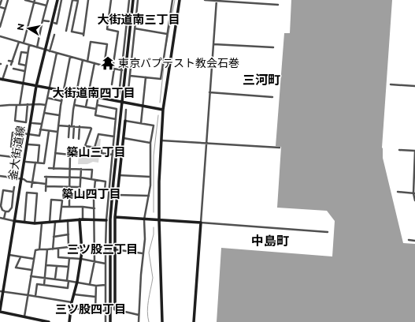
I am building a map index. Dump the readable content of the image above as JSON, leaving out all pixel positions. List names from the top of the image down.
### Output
{
  "streets": {
    "street": ["釜大街道線"]
  },
  "districts": [
    "大街道南三丁目",
    "三河町",
    "大街道南四丁目",
    "築山三丁目",
    "築山四丁目",
    "中島町",
    "三ツ股三丁目",
    "三ツ股四丁目"
  ],
  "places": {
    "temple": ["東京バプテスト教会石巻"]
  },
  "north": "left"
}
